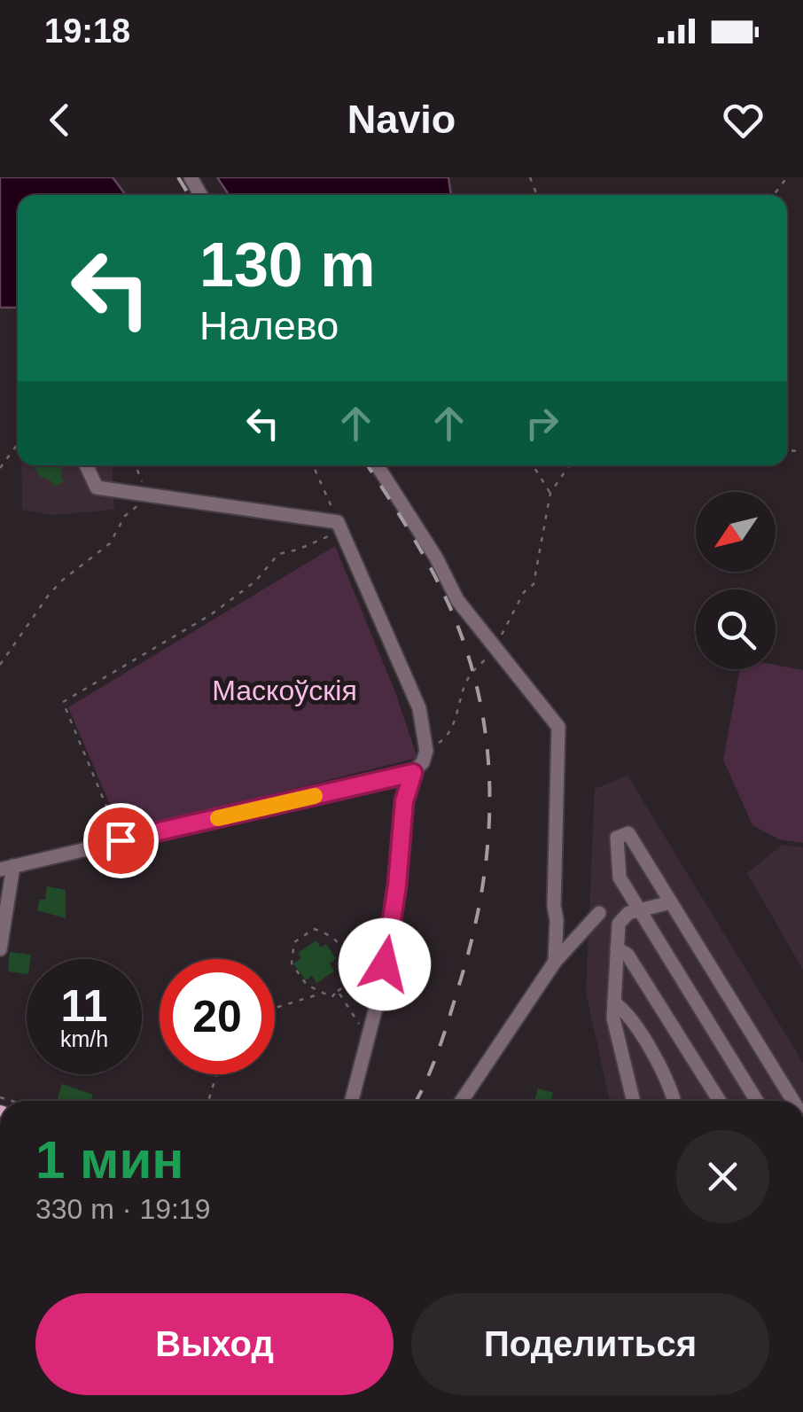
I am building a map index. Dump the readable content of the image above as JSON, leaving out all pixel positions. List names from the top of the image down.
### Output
{
  "parks": ["Маскоўскія"],
  "north": "bottom left",
  "page": {
    "status": "19:18",
    "header": "Navio",
    "turn": ["130 m", "Налево"],
    "speed": "11 km/h",
    "limit": "20",
    "heading": ["1 мин", "330 m · 19:19"],
    "buttons": ["Выход", "Поделиться"]
  }
}
